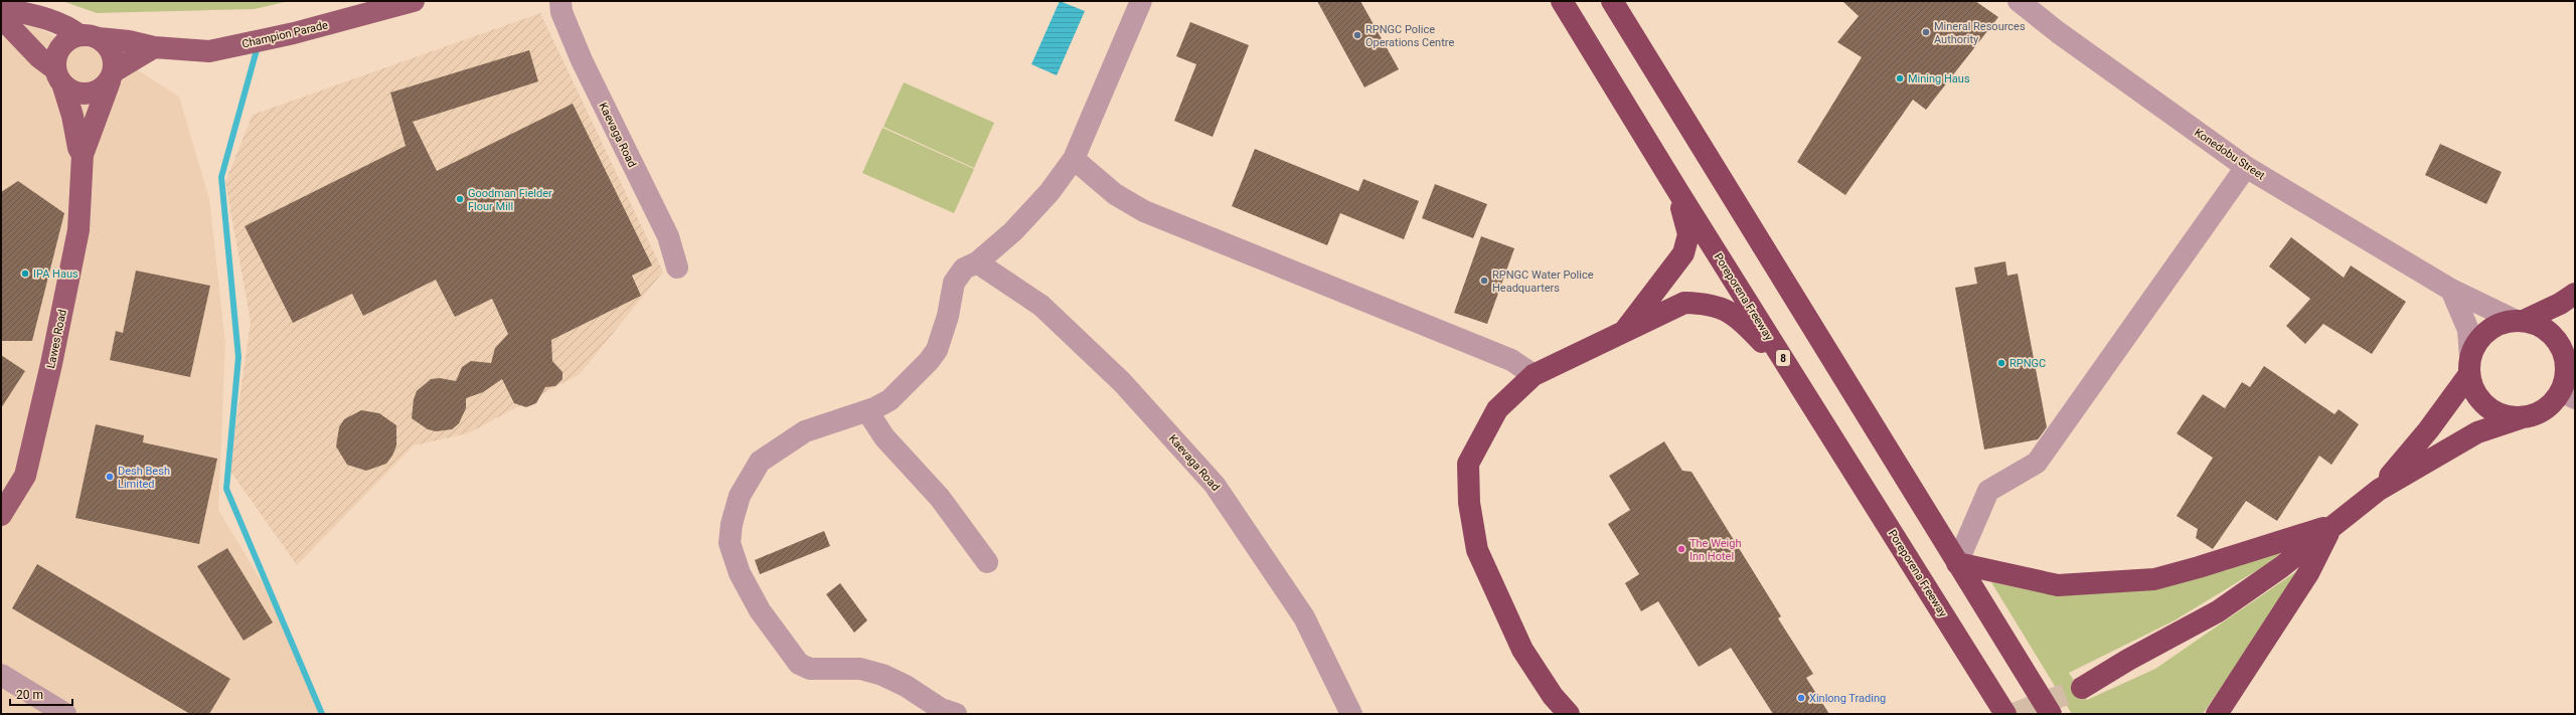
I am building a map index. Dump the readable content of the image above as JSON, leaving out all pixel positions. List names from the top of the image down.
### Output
{
  "streets": {
    "highway": ["Poreporena Freeway", "8"],
    "main road": ["Champion Parade", "Lawes Road"],
    "street": ["Kaevaga Road", "Konedobu Street"]
  },
  "crossings": [
    ["Champion Parade", "Lawes Road"]
  ],
  "places": [
    "Mineral Resources Authority",
    "RPNGC Police Operations Centre",
    "Mining Haus",
    "Goodman Fielder Flour Mill",
    "IPA Haus",
    "RPNGC Water Police Headquarters",
    "RPNGC",
    "Desh Besh Limited",
    "The Weigh Inn Hotel",
    "Xinlong Trading"
  ],
  "scale_bar": "20 m"
}
